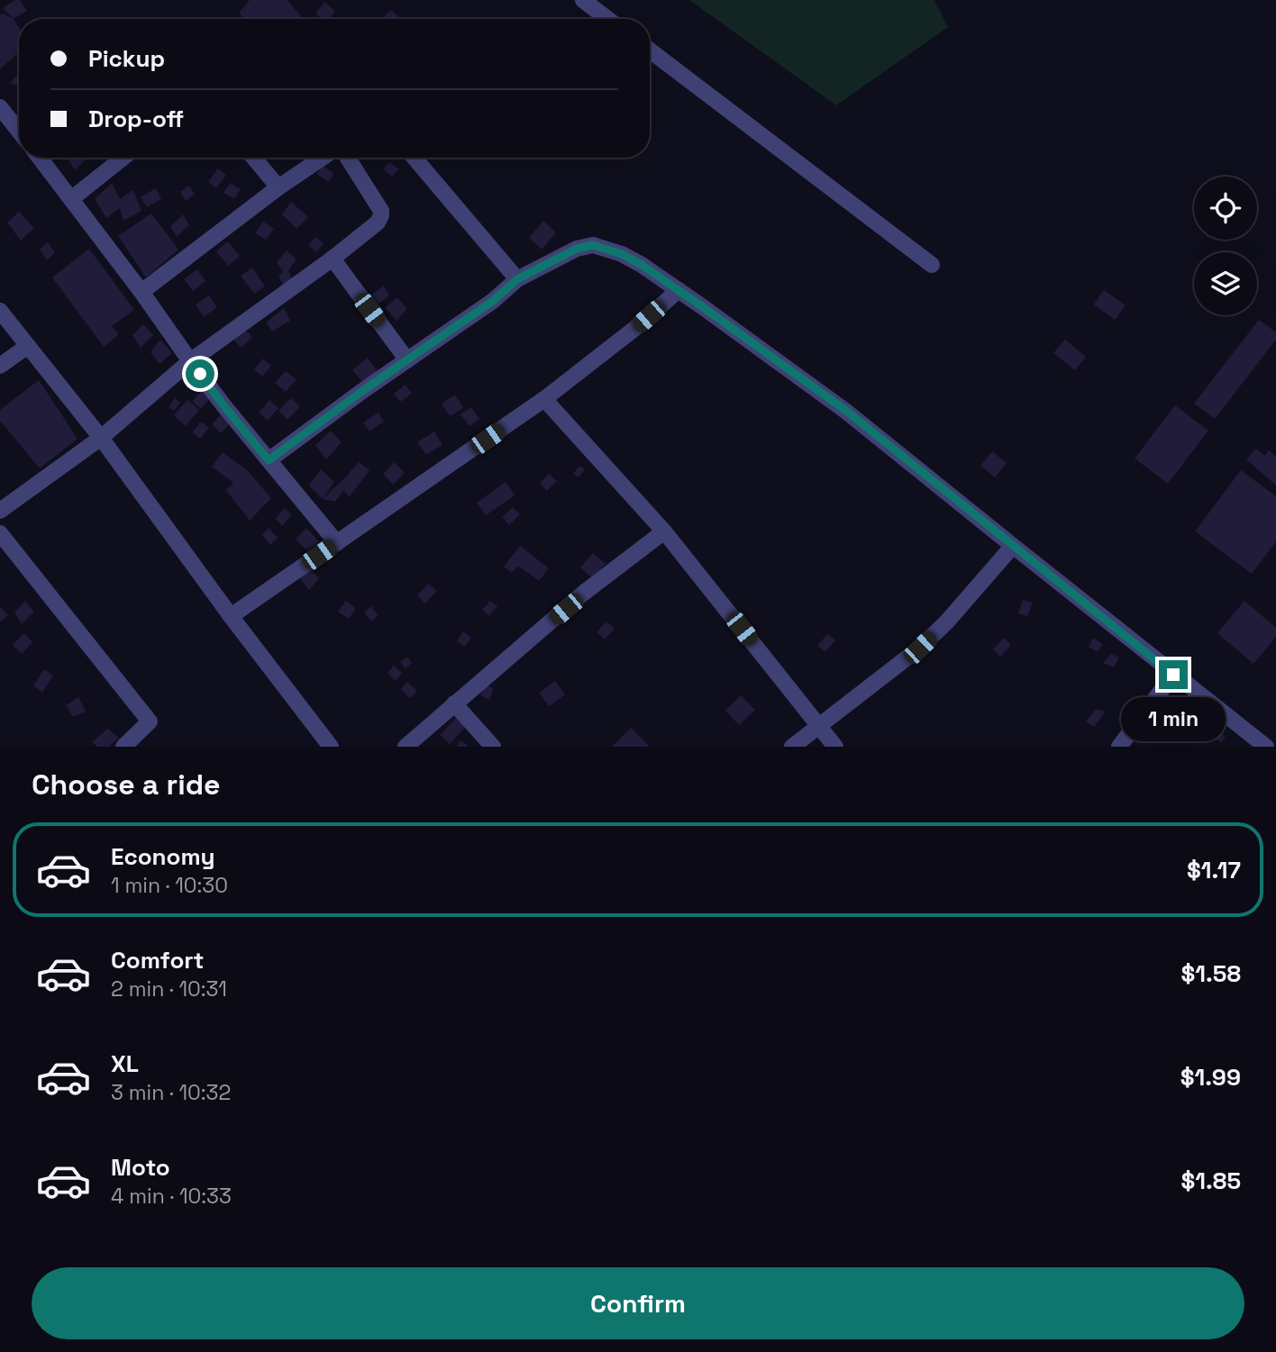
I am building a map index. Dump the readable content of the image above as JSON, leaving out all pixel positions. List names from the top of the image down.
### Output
{
  "page": {
    "banner": ["Pickup", "Drop-off"],
    "bubble": "1 min",
    "heading": "Choose a ride",
    "list": [
      {
        "name": "Economy",
        "note": "1 min · 10:30",
        "value": "$1.17"
      },
      {
        "name": "Comfort",
        "note": "2 min · 10:31",
        "value": "$1.58"
      },
      {
        "name": "XL",
        "note": "3 min · 10:32",
        "value": "$1.99"
      },
      {
        "name": "Moto",
        "note": "4 min · 10:33",
        "value": "$1.85"
      }
    ],
    "buttons": "Confirm"
  }
}
